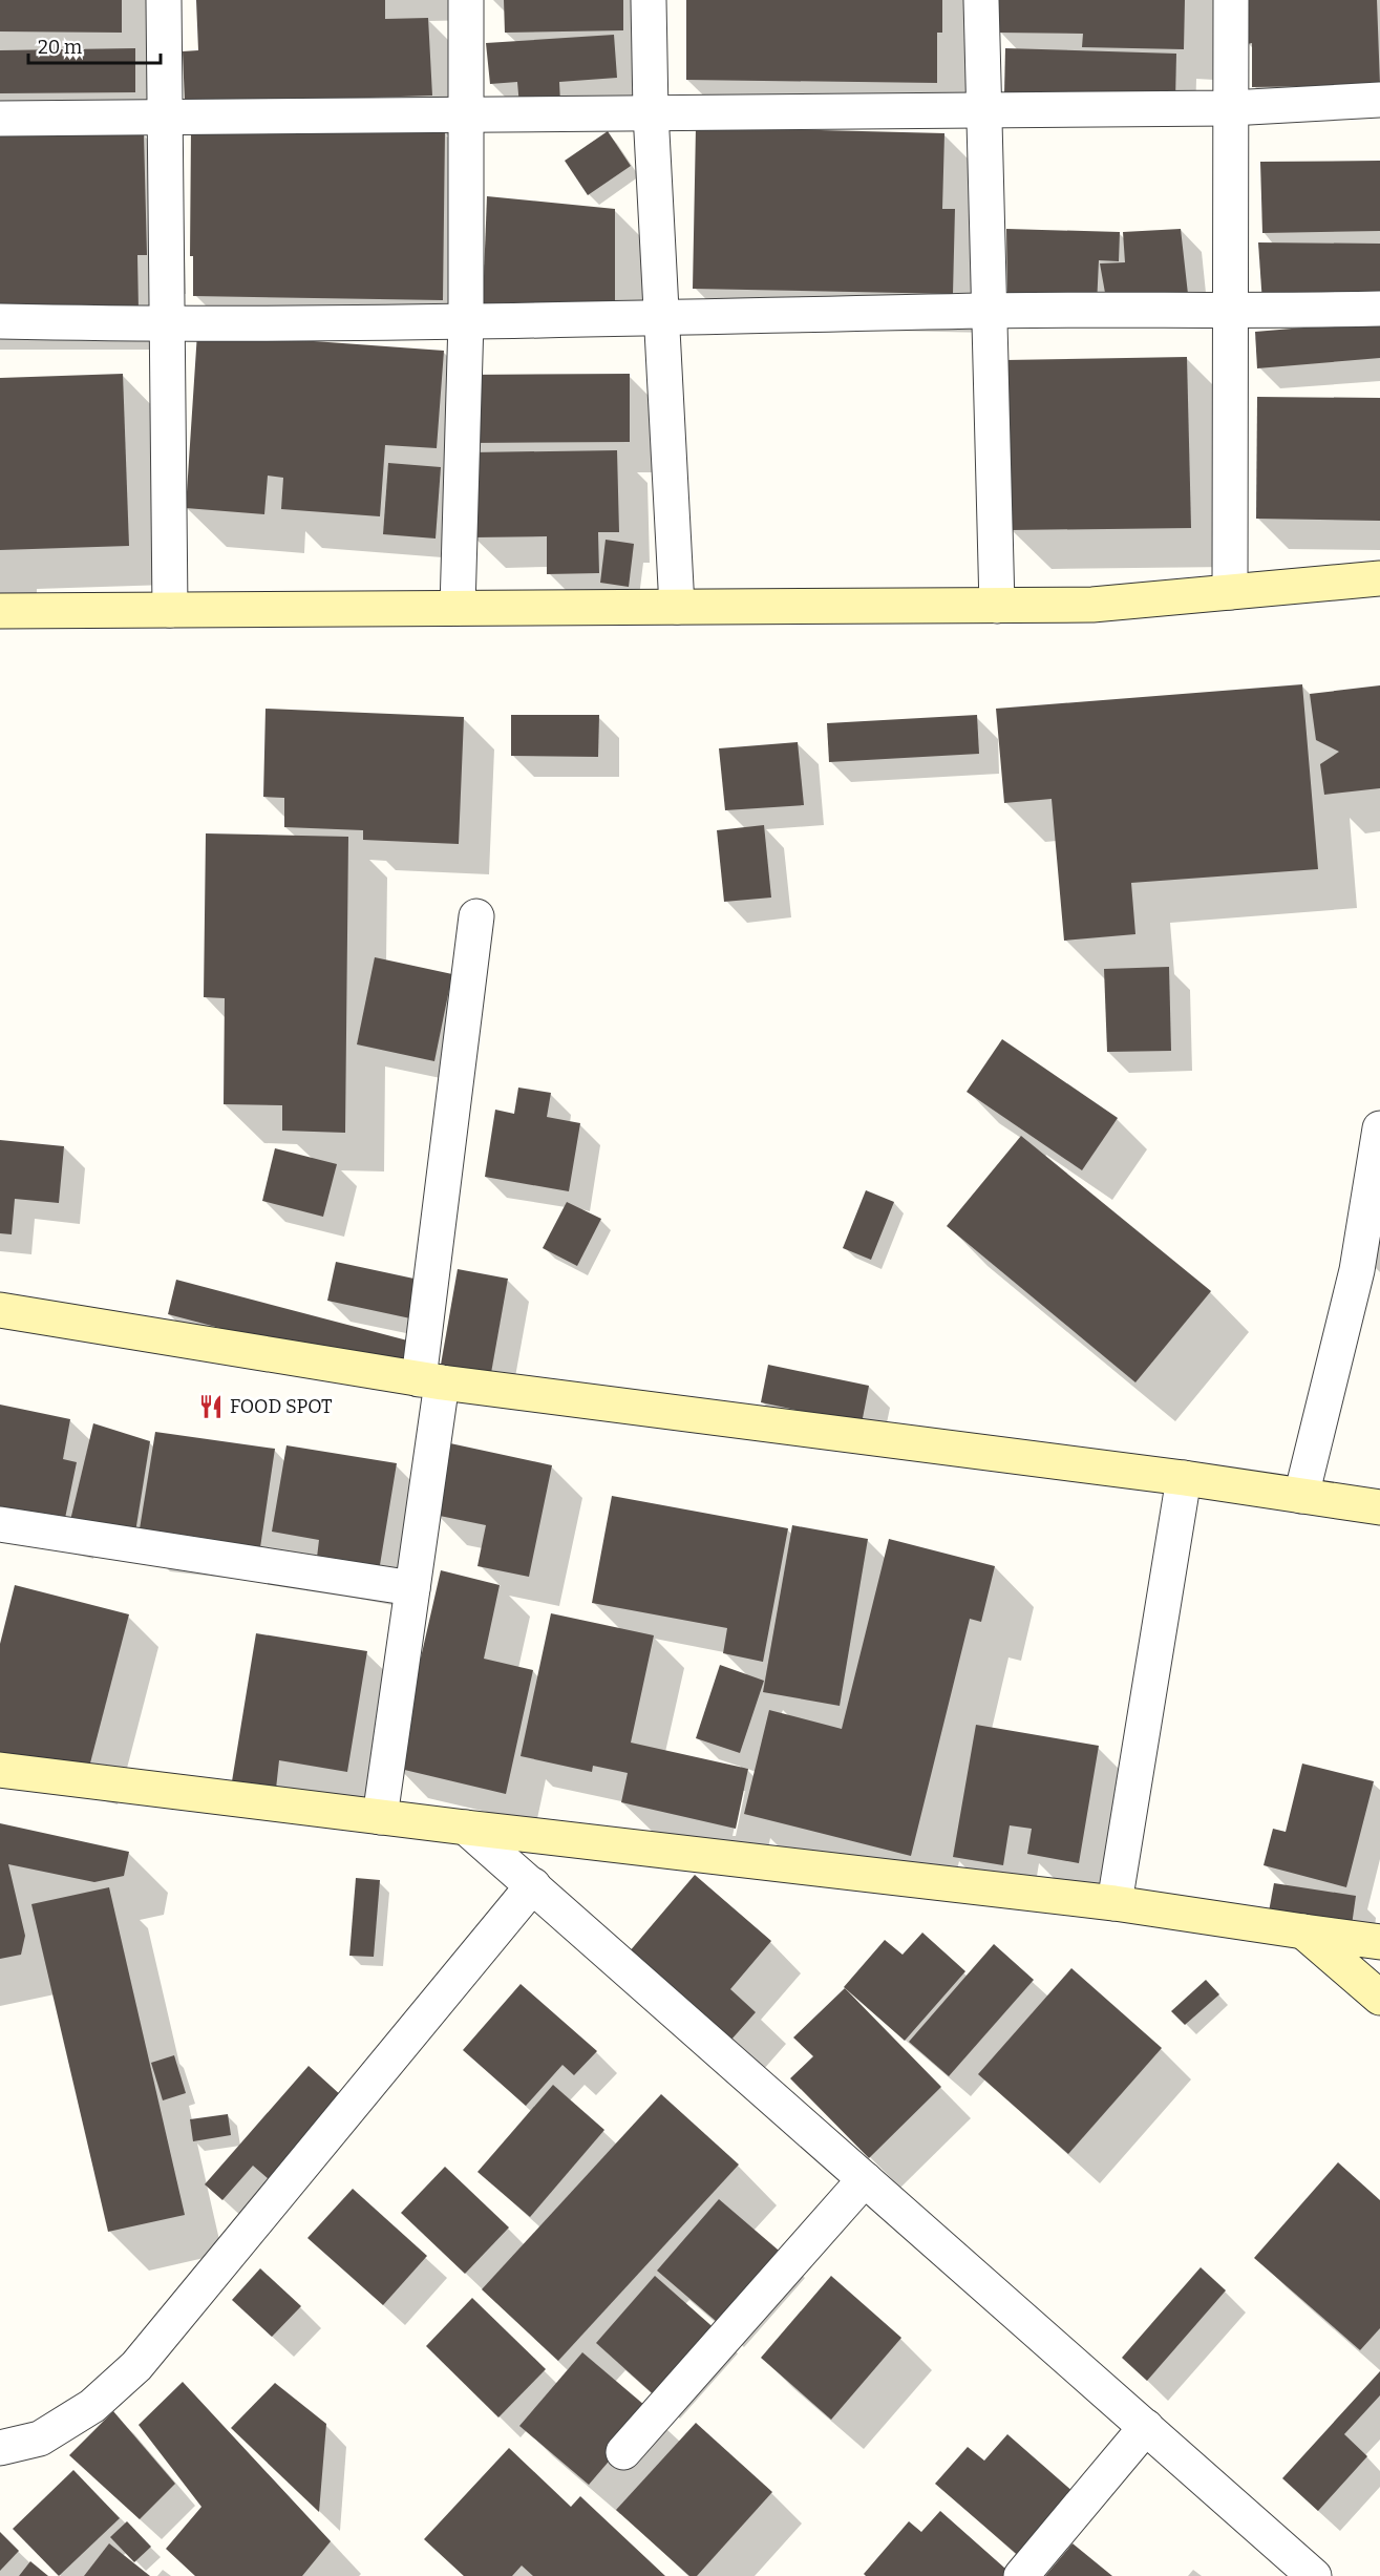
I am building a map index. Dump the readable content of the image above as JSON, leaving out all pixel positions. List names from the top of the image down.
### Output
{
  "places": {
    "restaurant": ["FOOD SPOT"]
  },
  "scale_bar": "20 m"
}
